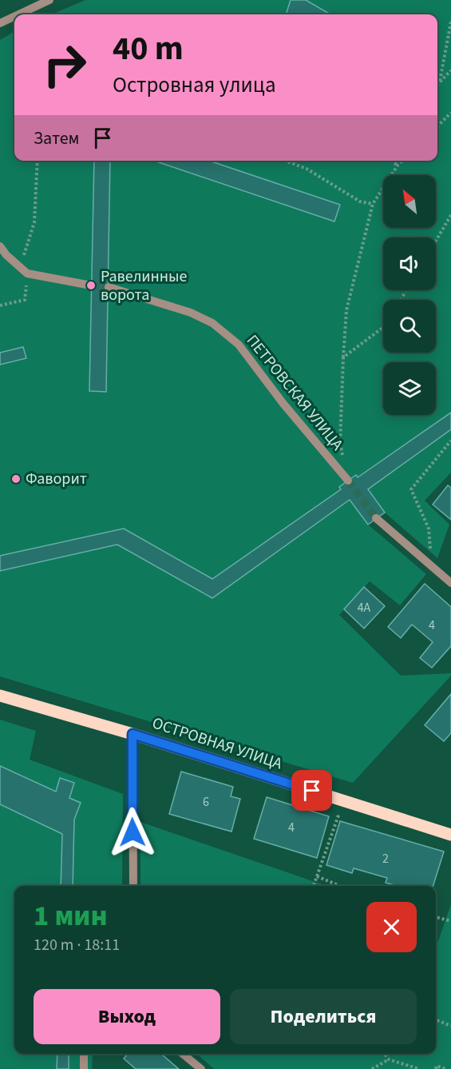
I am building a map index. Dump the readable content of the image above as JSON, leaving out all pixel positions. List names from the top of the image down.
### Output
{
  "streets": {
    "main road": ["ОСТРОВНАЯ УЛИЦА"],
    "street": ["ПЕТРОВСКАЯ УЛИЦА"]
  },
  "places": ["Равелинные ворота", "Фаворит"],
  "house_numbers": [
    "4А",
    "4",
    "6",
    "4",
    "2"
  ],
  "north": "top left",
  "page": {
    "turn": ["40 m", "Островная улица"],
    "then": "Затем",
    "heading": ["1 мин", "120 m · 18:11"],
    "buttons": ["Выход", "Поделиться"]
  }
}
